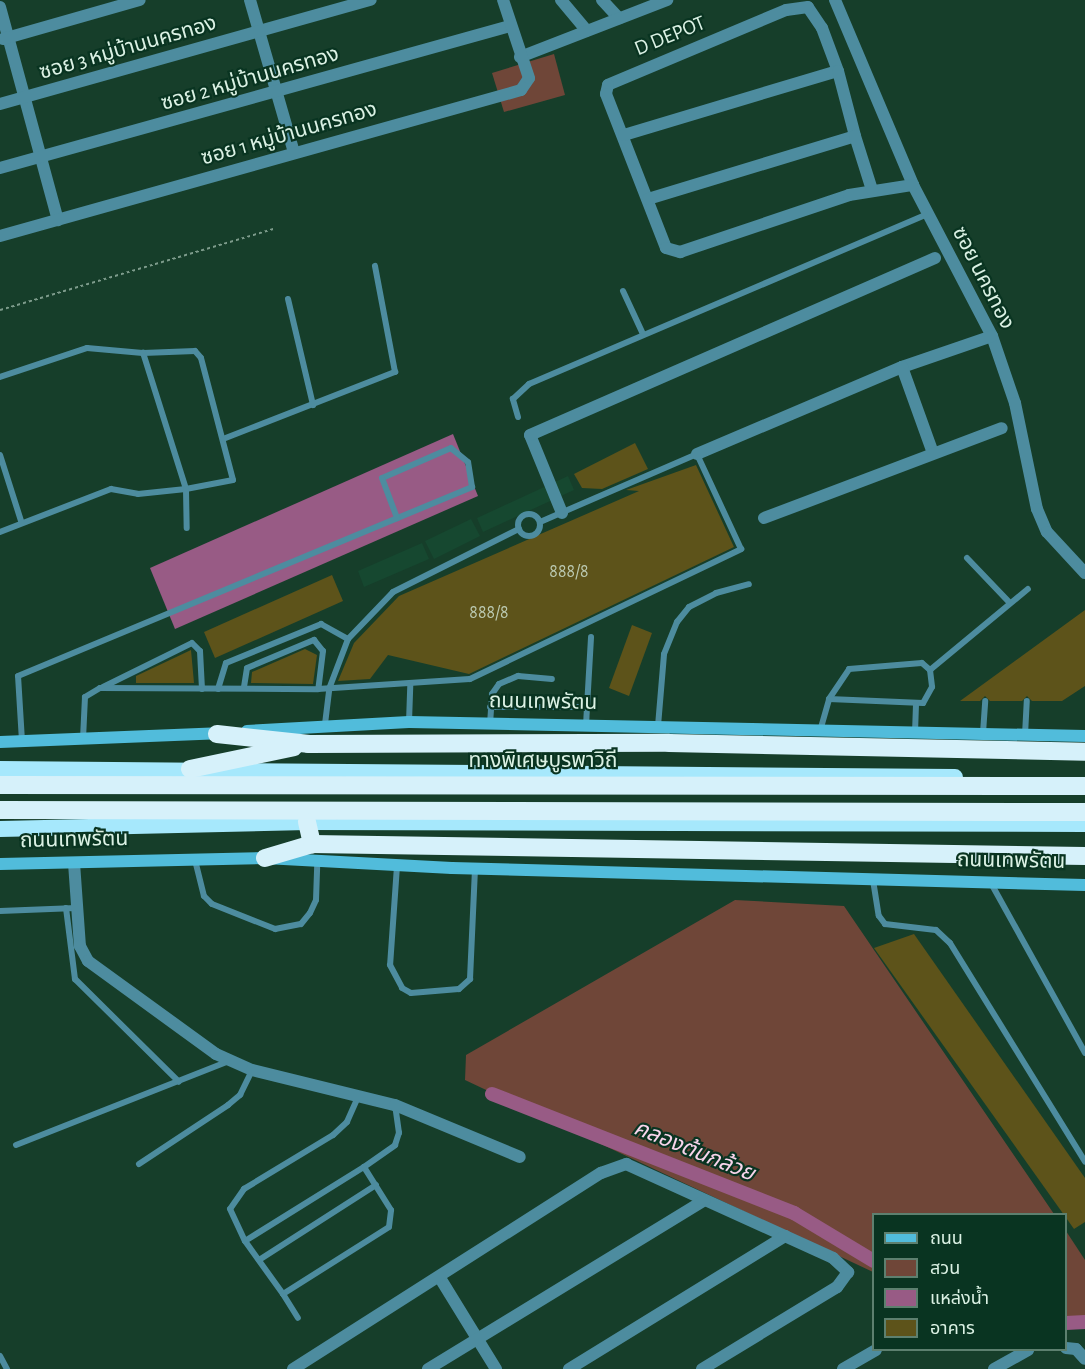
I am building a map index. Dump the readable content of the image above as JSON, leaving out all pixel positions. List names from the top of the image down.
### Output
{
  "streets": {
    "highway": ["ถนนเทพรัตน", "ทางพิเศษบูรพาวิถี"],
    "street": [
      "D DEPOT",
      "ซอย 3 หมู่บ้านนครทอง",
      "ซอย 2 หมู่บ้านนครทอง",
      "ซอย 1 หมู่บ้านนครทอง",
      "ซอย นครทอง"
    ]
  },
  "crossings": [
    ["D DEPOT", "ซอย นครทอง"],
    ["ซอย 2 หมู่บ้านนครทอง", "ซอย 1 หมู่บ้านนครทอง"]
  ],
  "water": ["คลองต้นกล้วย"],
  "house_numbers": ["888/8", "888/8"],
  "legend": [
    "ถนน",
    "สวน",
    "แหล่งน้ำ",
    "อาคาร"
  ]
}
